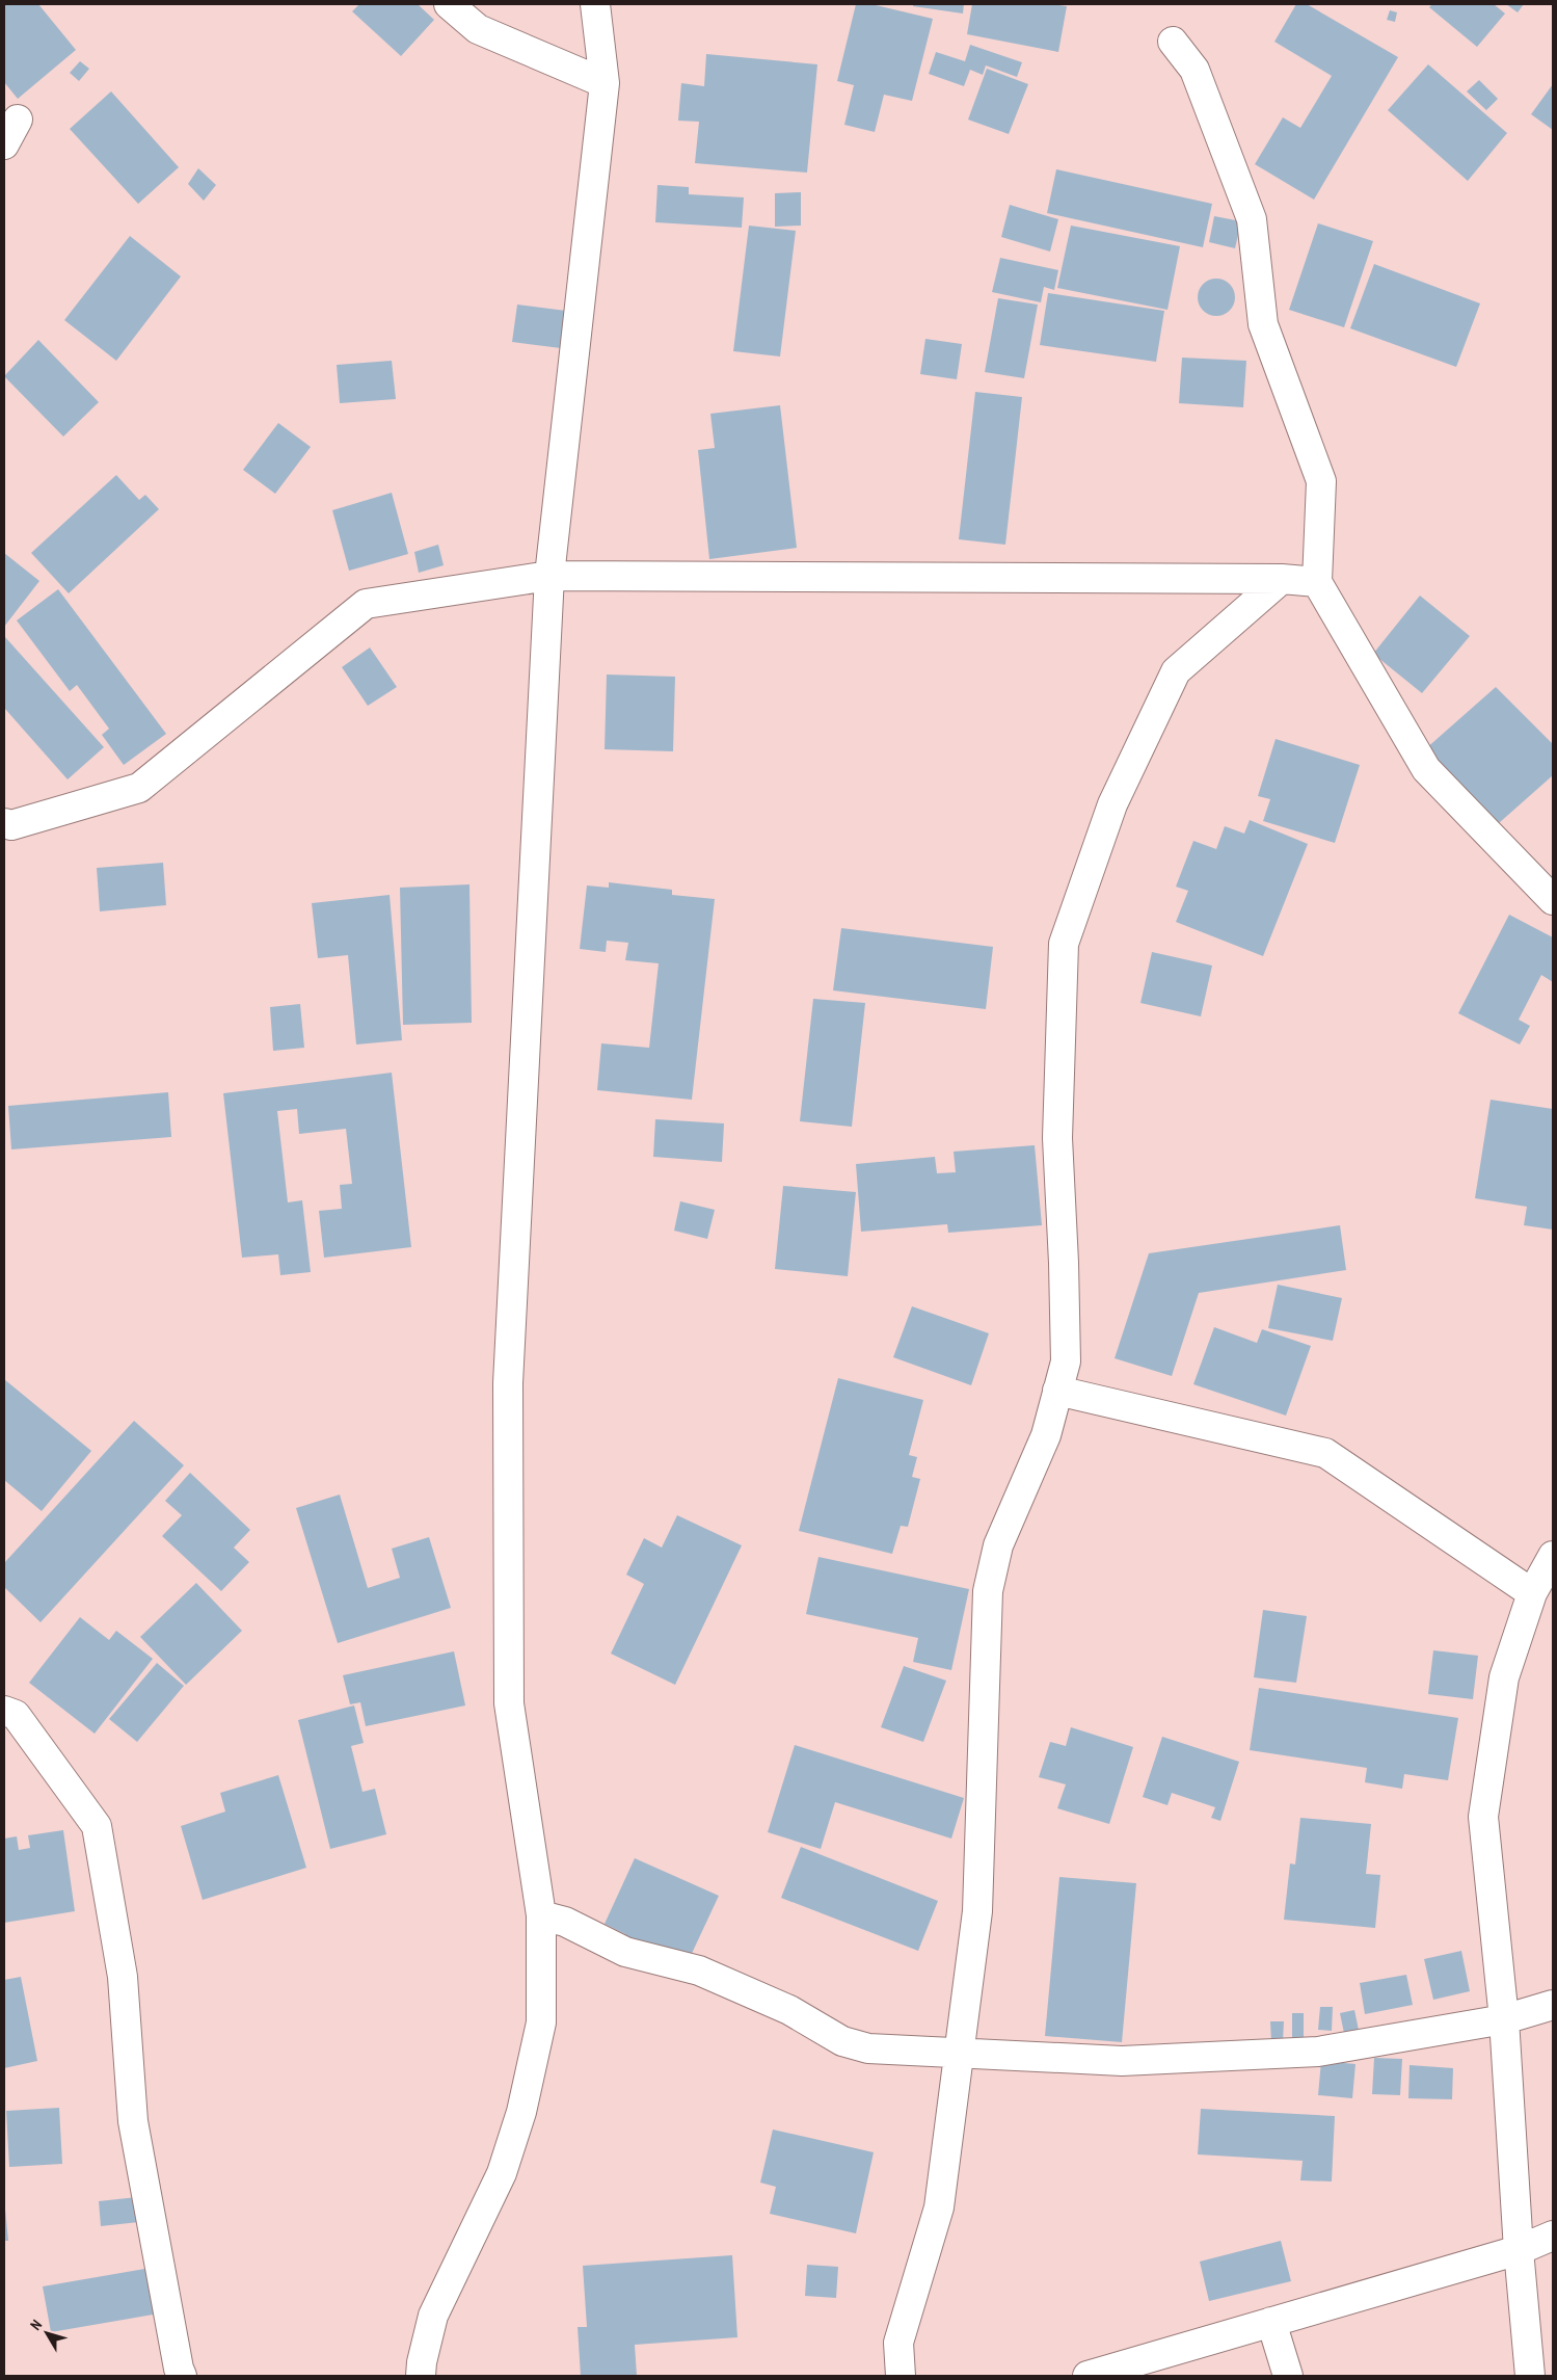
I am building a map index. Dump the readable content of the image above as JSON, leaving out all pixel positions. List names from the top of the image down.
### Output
{
  "north": "top left"
}
